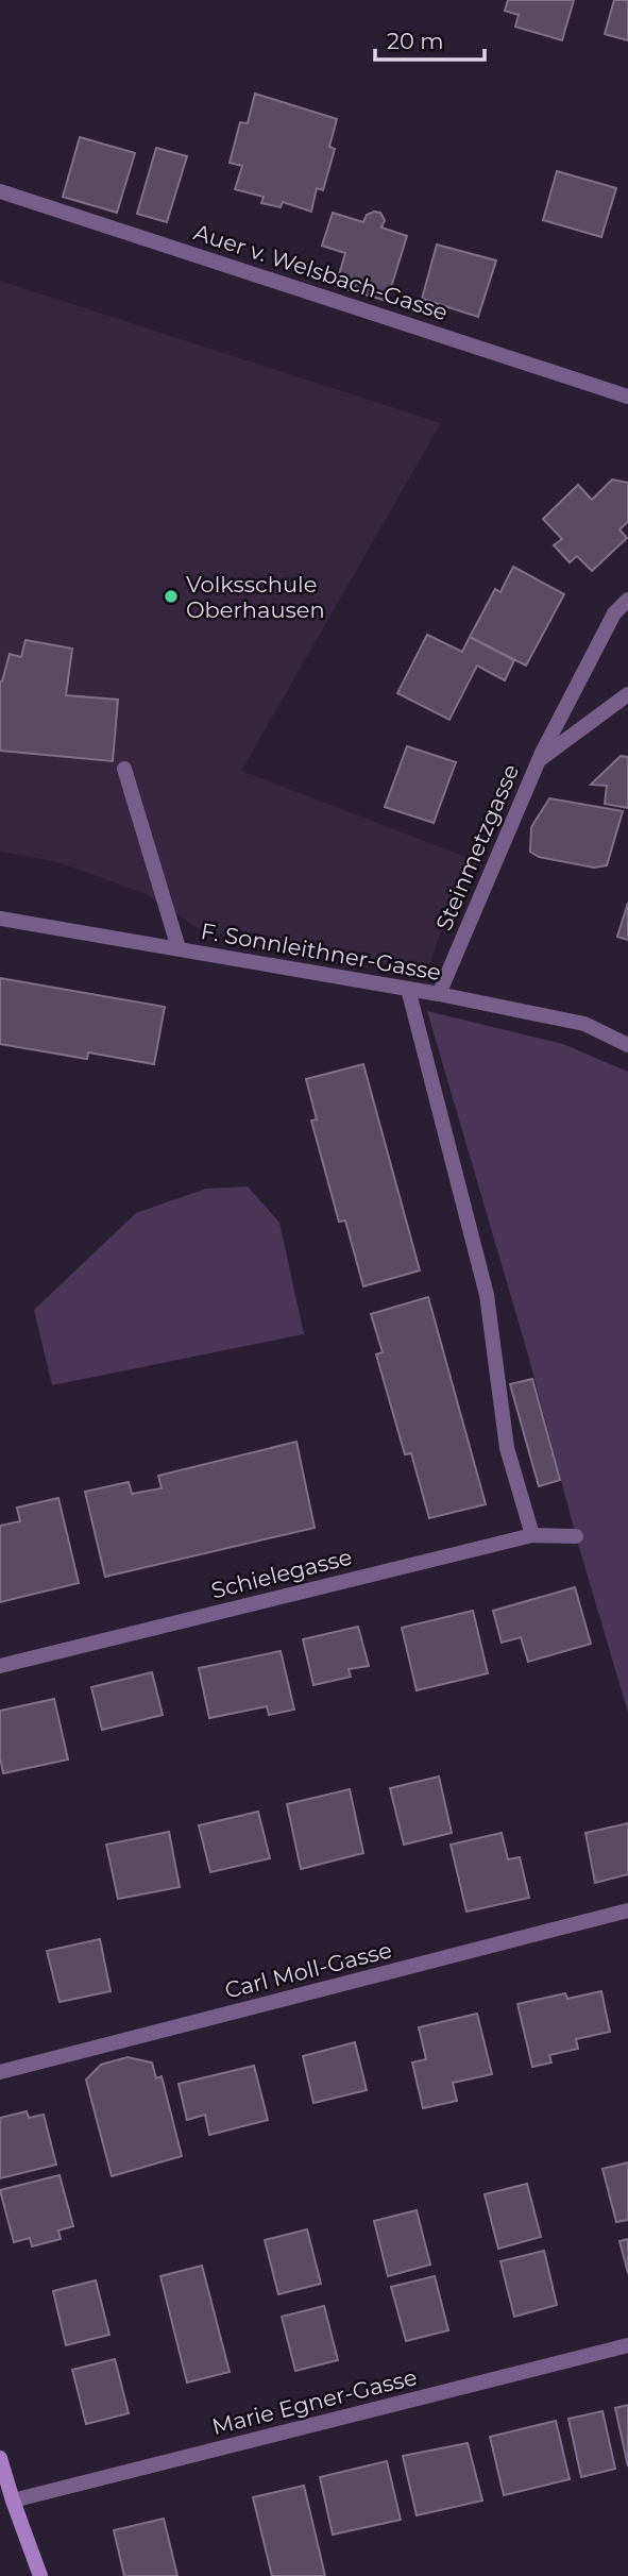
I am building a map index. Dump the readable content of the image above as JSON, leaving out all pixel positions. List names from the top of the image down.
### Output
{
  "streets": {
    "street": [
      "Auer v. Welsbach-Gasse",
      "Steinmetzgasse",
      "F. Sonnleithner-Gasse",
      "Schielegasse",
      "Carl Moll-Gasse",
      "Marie Egner-Gasse"
    ]
  },
  "crossings": [
    ["Steinmetzgasse", "F. Sonnleithner-Gasse"]
  ],
  "places": ["Volksschule Oberhausen"],
  "scale_bar": "20 m"
}
